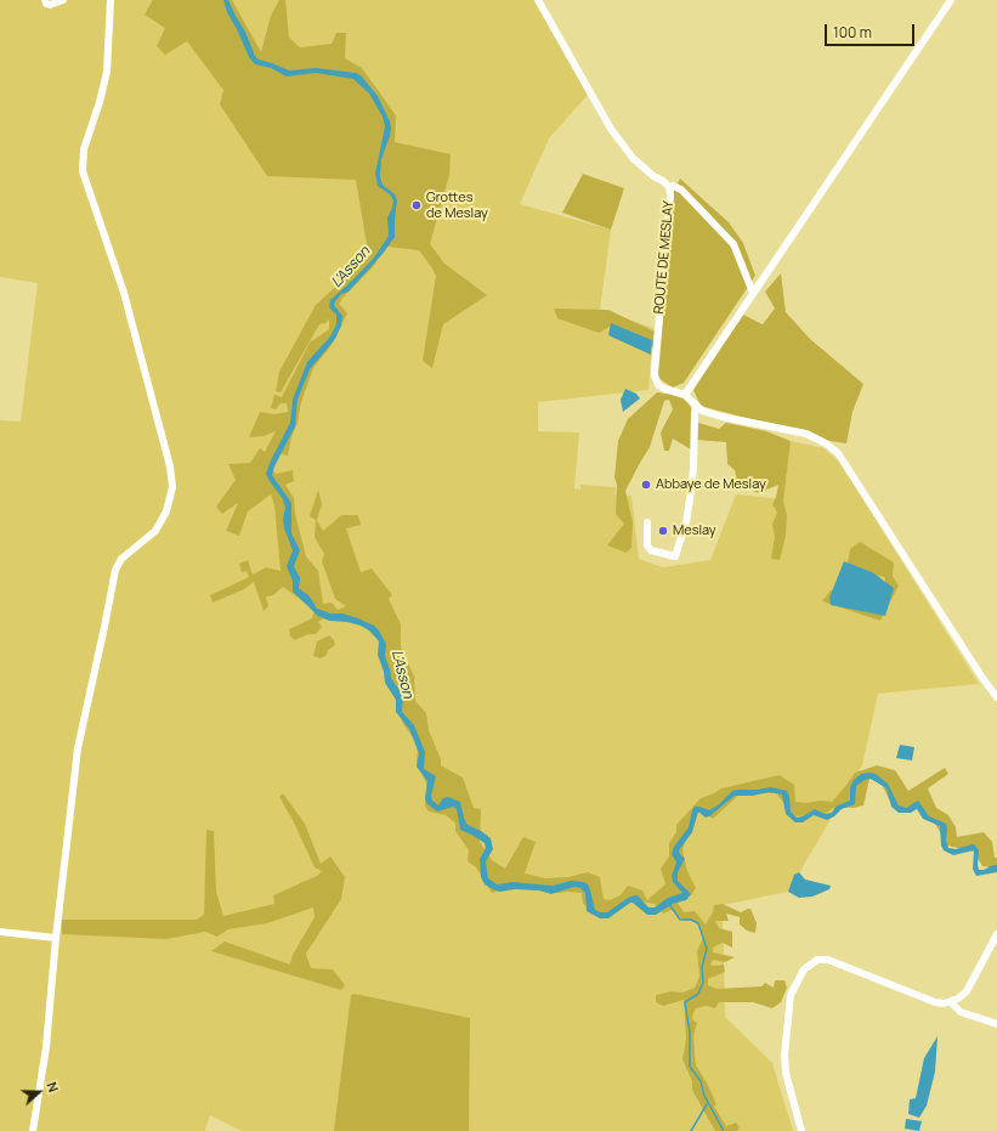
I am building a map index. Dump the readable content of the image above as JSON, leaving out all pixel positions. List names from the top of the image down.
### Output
{
  "streets": {
    "street": ["ROUTE DE MESLAY"]
  },
  "water": ["L'Asson"],
  "places": ["Grottes de Meslay", "Abbaye de Meslay", "Meslay"],
  "scale_bar": "100 m",
  "north": "right"
}
